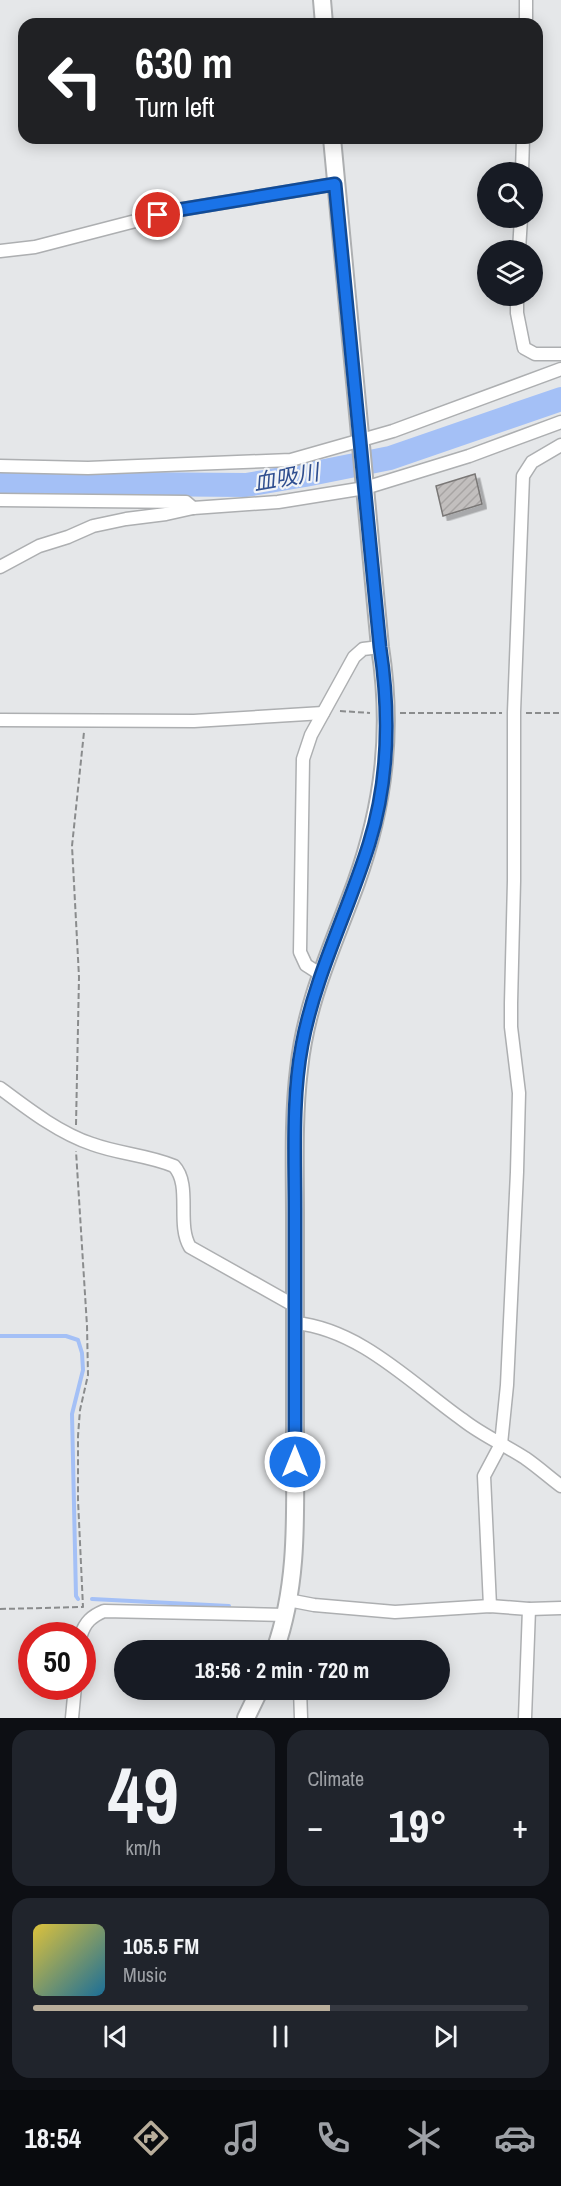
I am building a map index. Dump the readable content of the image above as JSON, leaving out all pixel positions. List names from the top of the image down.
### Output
{
  "water": ["血吸川"],
  "page": {
    "turn": ["630 m", "Turn left"],
    "limit": "50",
    "trip": "18:56 · 2 min · 720 m",
    "tile": [
      ["49", "km/h"],
      "Climate"
    ],
    "heat": ["−", "19°", "+"],
    "song": ["105.5 FM", "Music"],
    "tabs": "18:54"
  }
}
